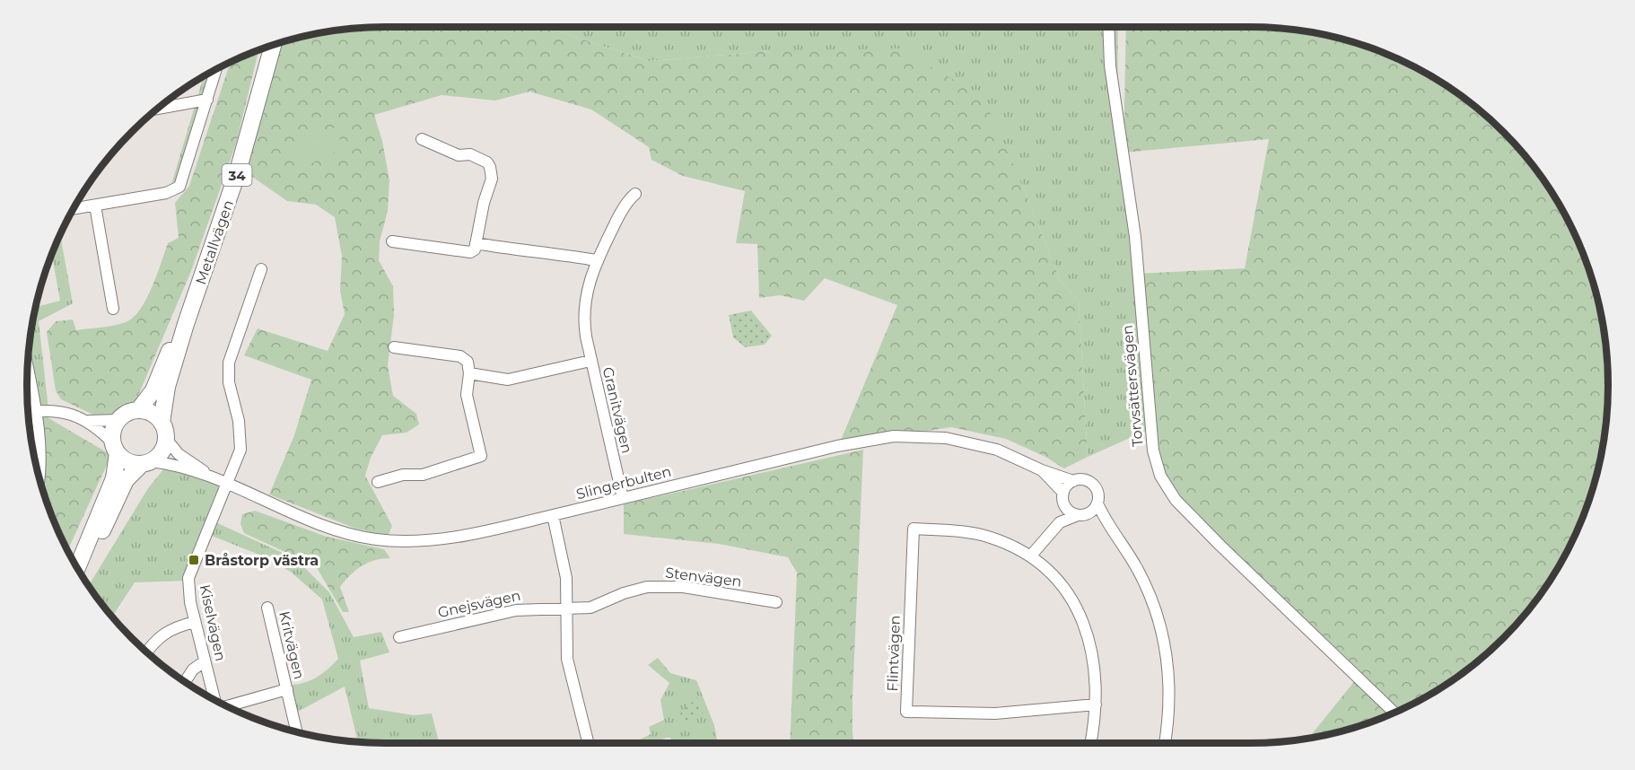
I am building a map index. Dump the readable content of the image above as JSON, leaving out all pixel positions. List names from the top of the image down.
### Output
{
  "streets": {
    "main road": ["34", "Metallvägen"],
    "street": [
      "Torvsättersvägen",
      "Granitvägen",
      "Slingerbulten",
      "Stenvägen",
      "Gnejsvägen",
      "Kiselvägen",
      "Kritvägen",
      "Flintvägen"
    ]
  },
  "crossings": [
    ["Metallvägen", "Slingerbulten"],
    ["Granitvägen", "Slingerbulten"],
    ["Slingerbulten", "Kiselvägen"],
    ["Stenvägen", "Gnejsvägen"]
  ],
  "places": {
    "transit": ["Bråstorp västra"]
  }
}
